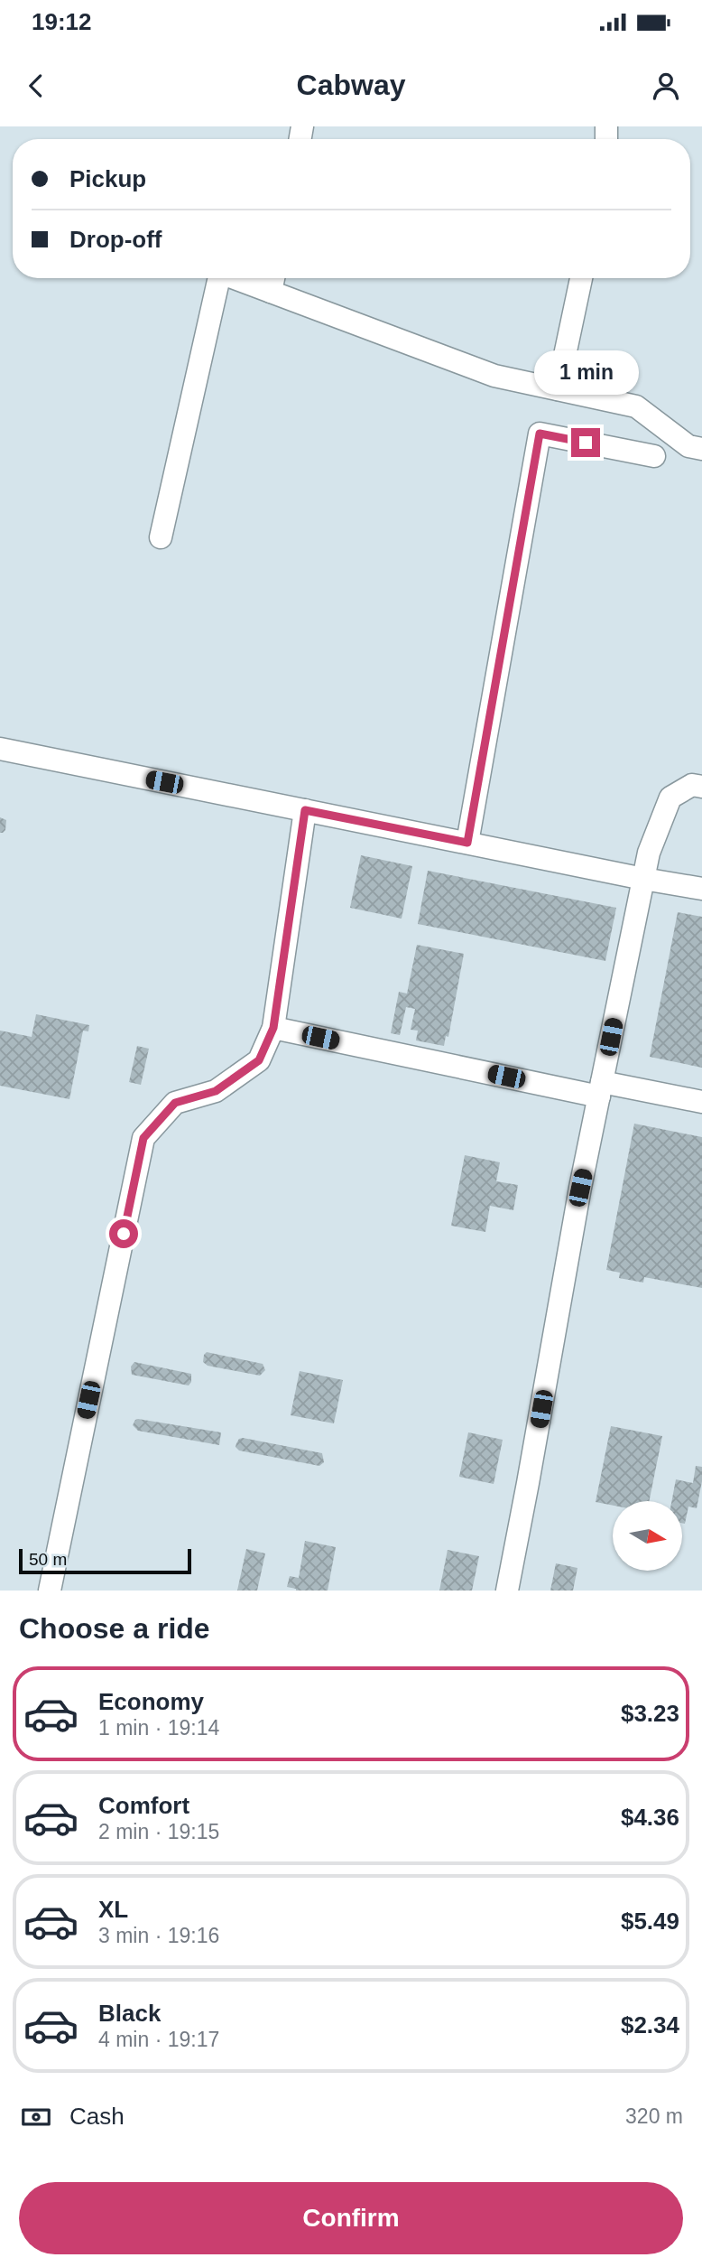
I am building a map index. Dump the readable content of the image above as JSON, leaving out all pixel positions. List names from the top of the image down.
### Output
{
  "scale_bar": "50 m",
  "north": "right",
  "page": {
    "status": "19:12",
    "header": "Cabway",
    "banner": ["Pickup", "Drop-off"],
    "bubble": "1 min",
    "scale": "50 m",
    "heading": "Choose a ride",
    "list": [
      {
        "name": "Economy",
        "note": "1 min · 19:14",
        "value": "$3.23"
      },
      {
        "name": "Comfort",
        "note": "2 min · 19:15",
        "value": "$4.36"
      },
      {
        "name": "XL",
        "note": "3 min · 19:16",
        "value": "$5.49"
      },
      {
        "name": "Black",
        "note": "4 min · 19:17",
        "value": "$2.34"
      }
    ],
    "pay": ["Cash", "320 m"],
    "buttons": "Confirm"
  }
}
